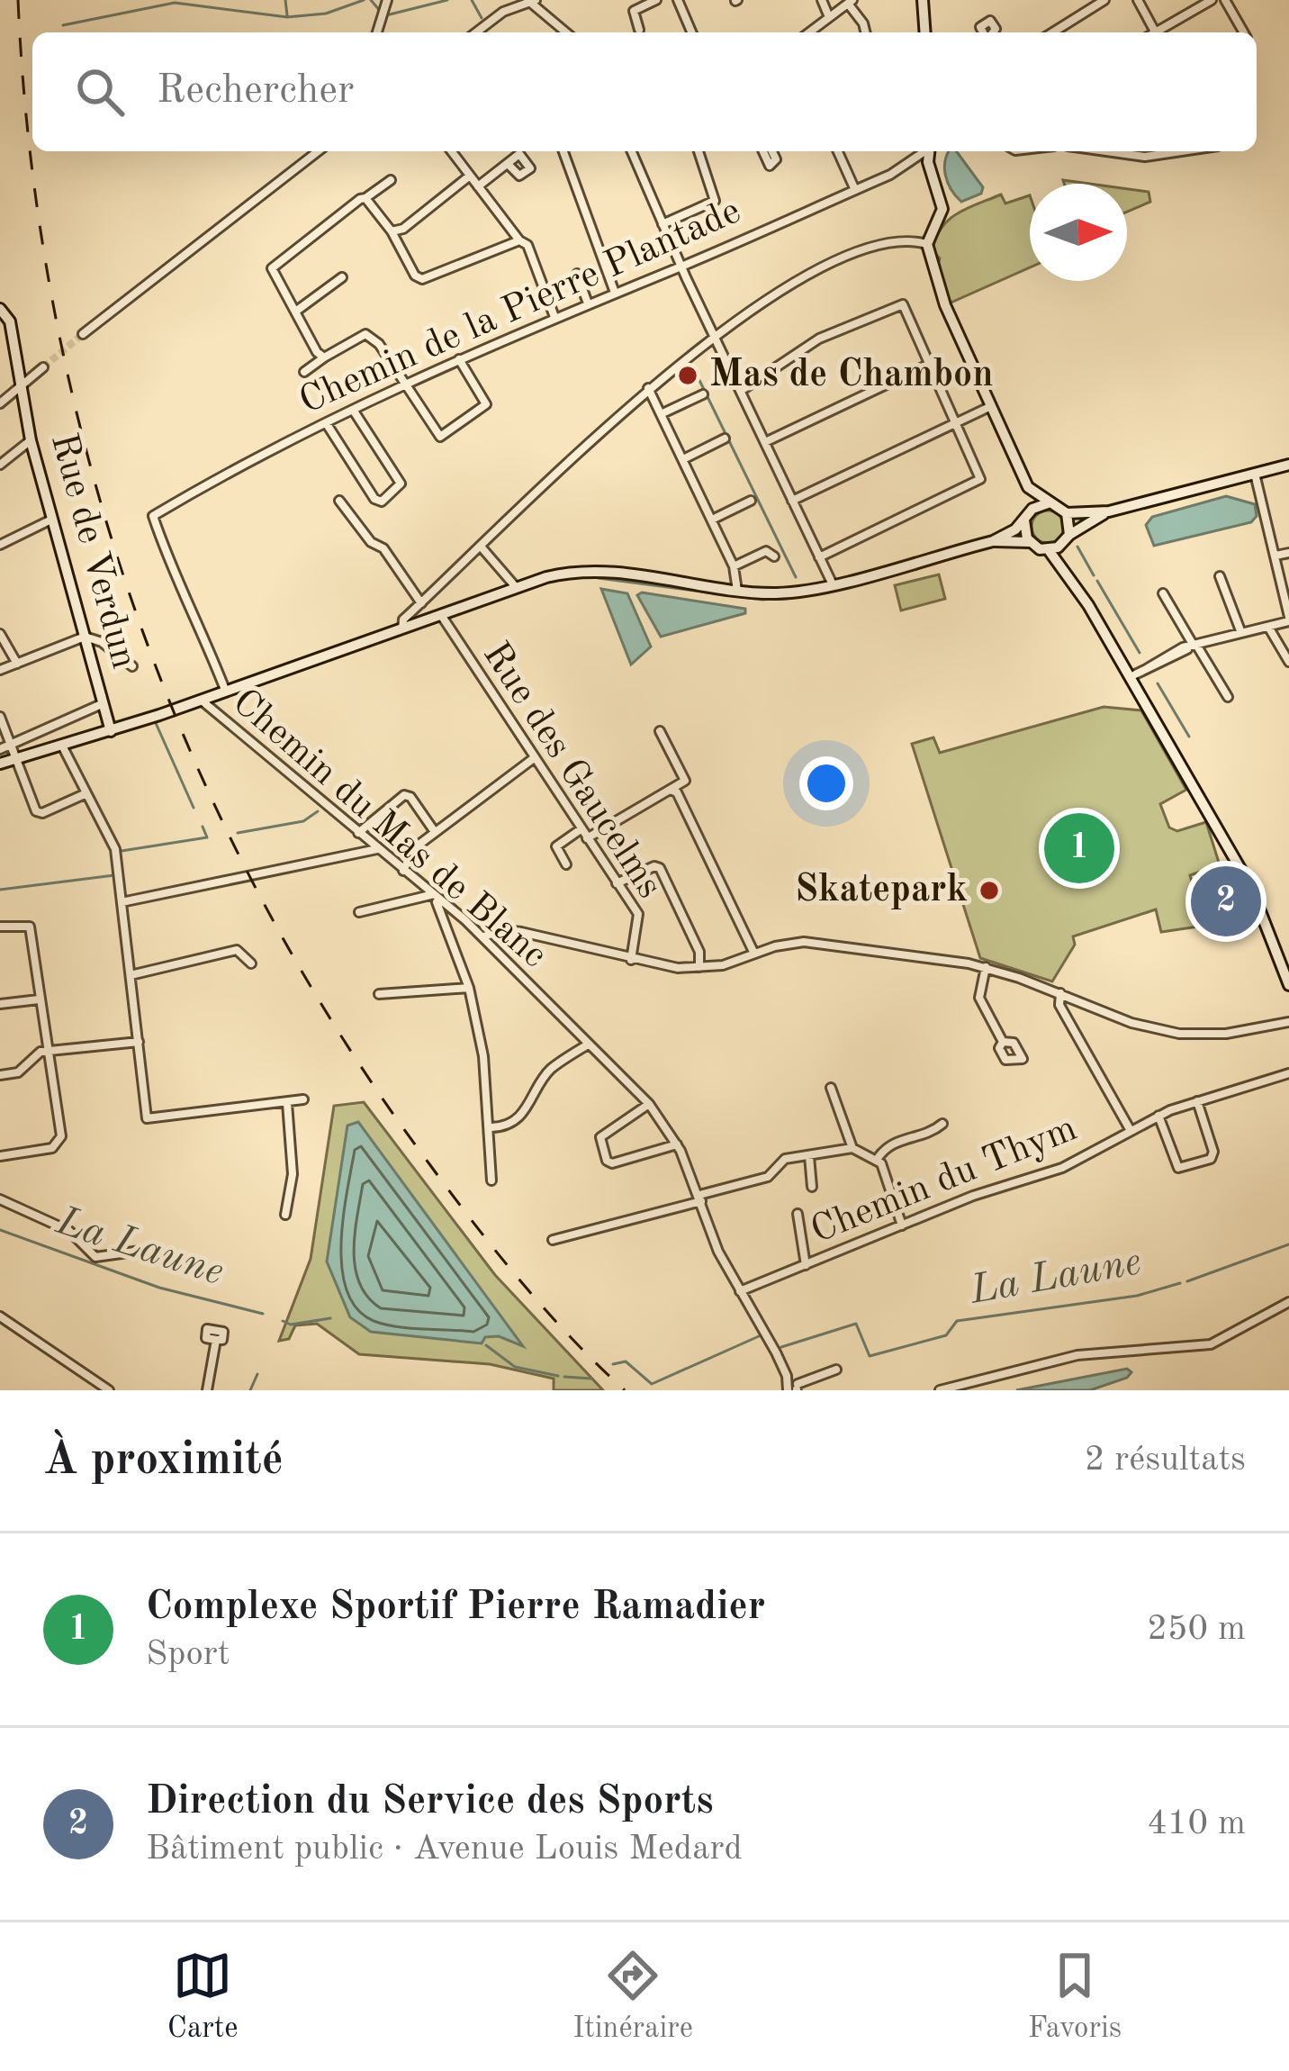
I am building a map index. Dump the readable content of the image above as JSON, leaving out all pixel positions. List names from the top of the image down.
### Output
{
  "streets": {
    "main road": ["Rue de Verdun"],
    "street": [
      "Chemin de la Pierre Plantade",
      "Rue des Gaucelms",
      "Chemin du Mas de Blanc",
      "Chemin du Thym"
    ]
  },
  "crossings": [
    ["Chemin du Mas de Blanc", "Chemin du Thym"]
  ],
  "water": ["La Laune"],
  "places": ["Mas de Chambon", "Skatepark"],
  "north": "right",
  "page": {
    "search": "Rechercher",
    "pins": ["1", "2"],
    "heading": ["À proximité", "2 résultats"],
    "list": [
      {
        "mark": "1",
        "name": "Complexe Sportif Pierre Ramadier",
        "note": "Sport",
        "value": "250 m"
      },
      {
        "mark": "2",
        "name": "Direction du Service des Sports",
        "note": "Bâtiment public · Avenue Louis Medard",
        "value": "410 m"
      }
    ],
    "nav": ["Carte", "Itinéraire", "Favoris"]
  }
}
